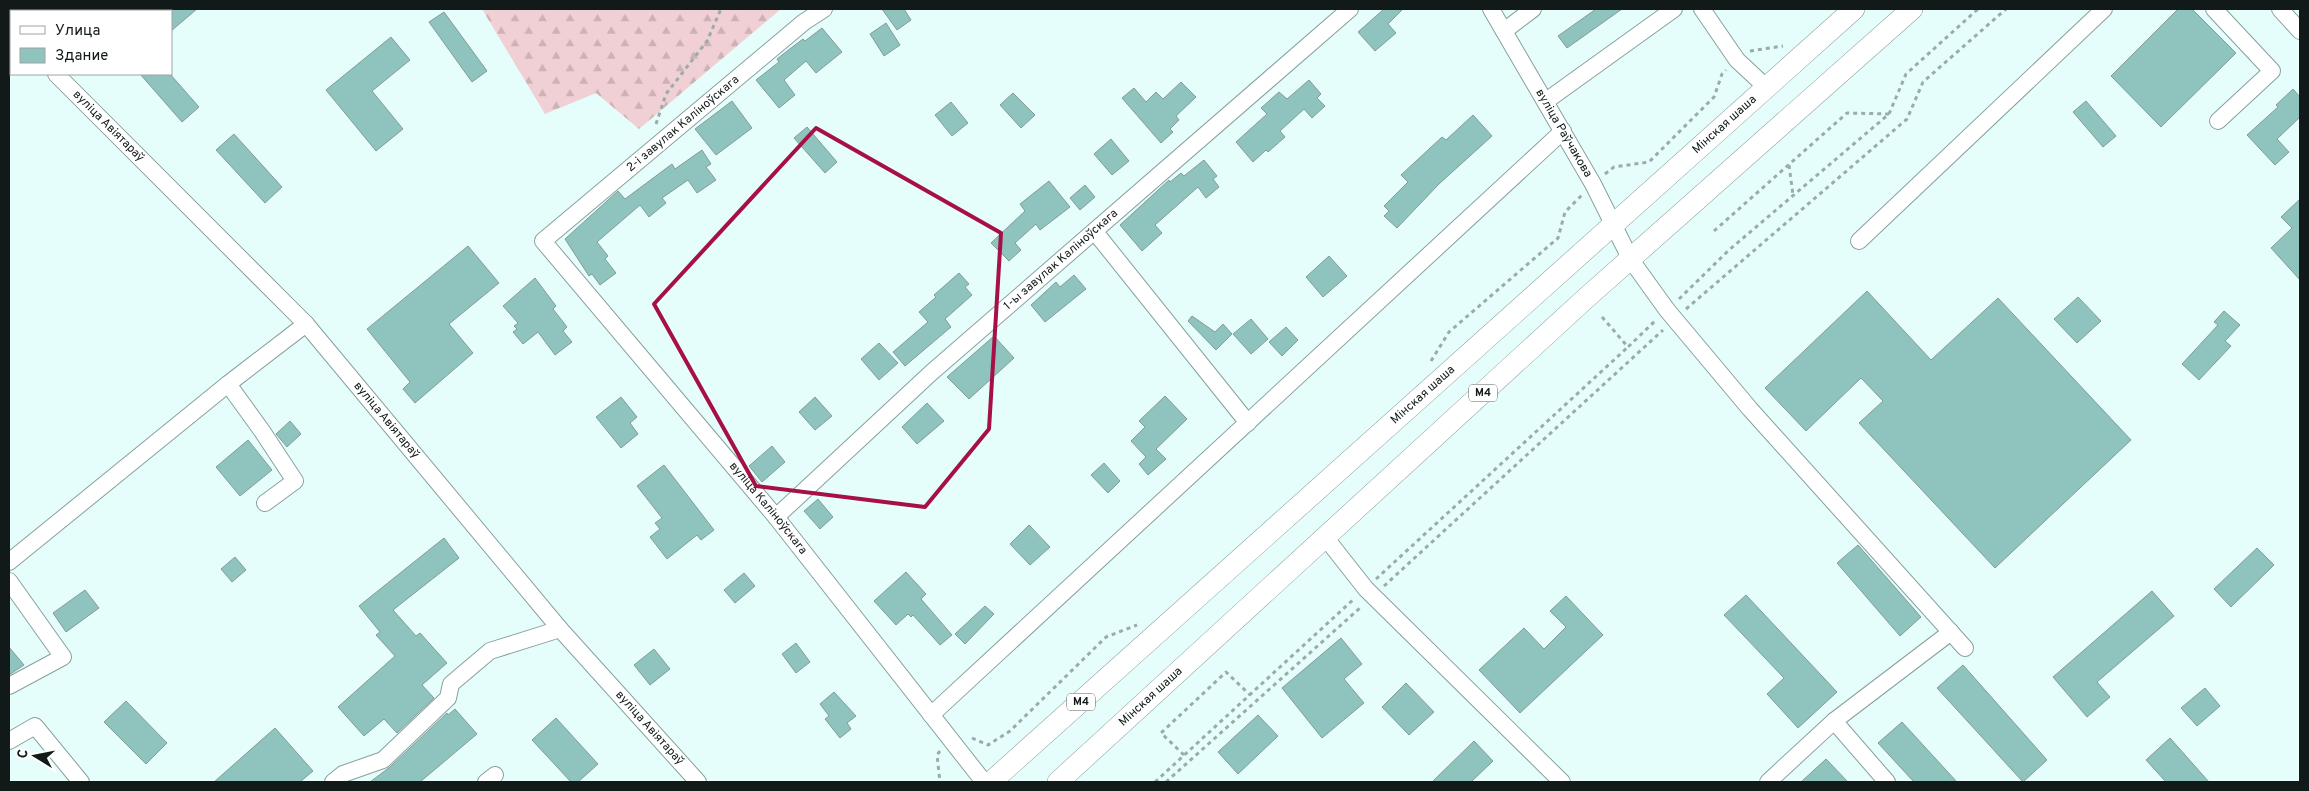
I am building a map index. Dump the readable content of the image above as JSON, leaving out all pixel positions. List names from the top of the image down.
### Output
{
  "streets": {
    "main road": ["Мінская шаша", "М4"],
    "street": [
      "2-і завулак Каліноўскага",
      "вуліца Авіятараў",
      "вуліца Раўчакова",
      "1-ы завулак Каліноўскага",
      "вуліца Каліноўскага"
    ]
  },
  "crossings": [
    ["2-і завулак Каліноўскага", "вуліца Каліноўскага"],
    ["Мінская шаша", "вуліца Раўчакова"],
    ["1-ы завулак Каліноўскага", "вуліца Каліноўскага"]
  ],
  "legend": ["Улица", "Здание"],
  "north": "left"
}
